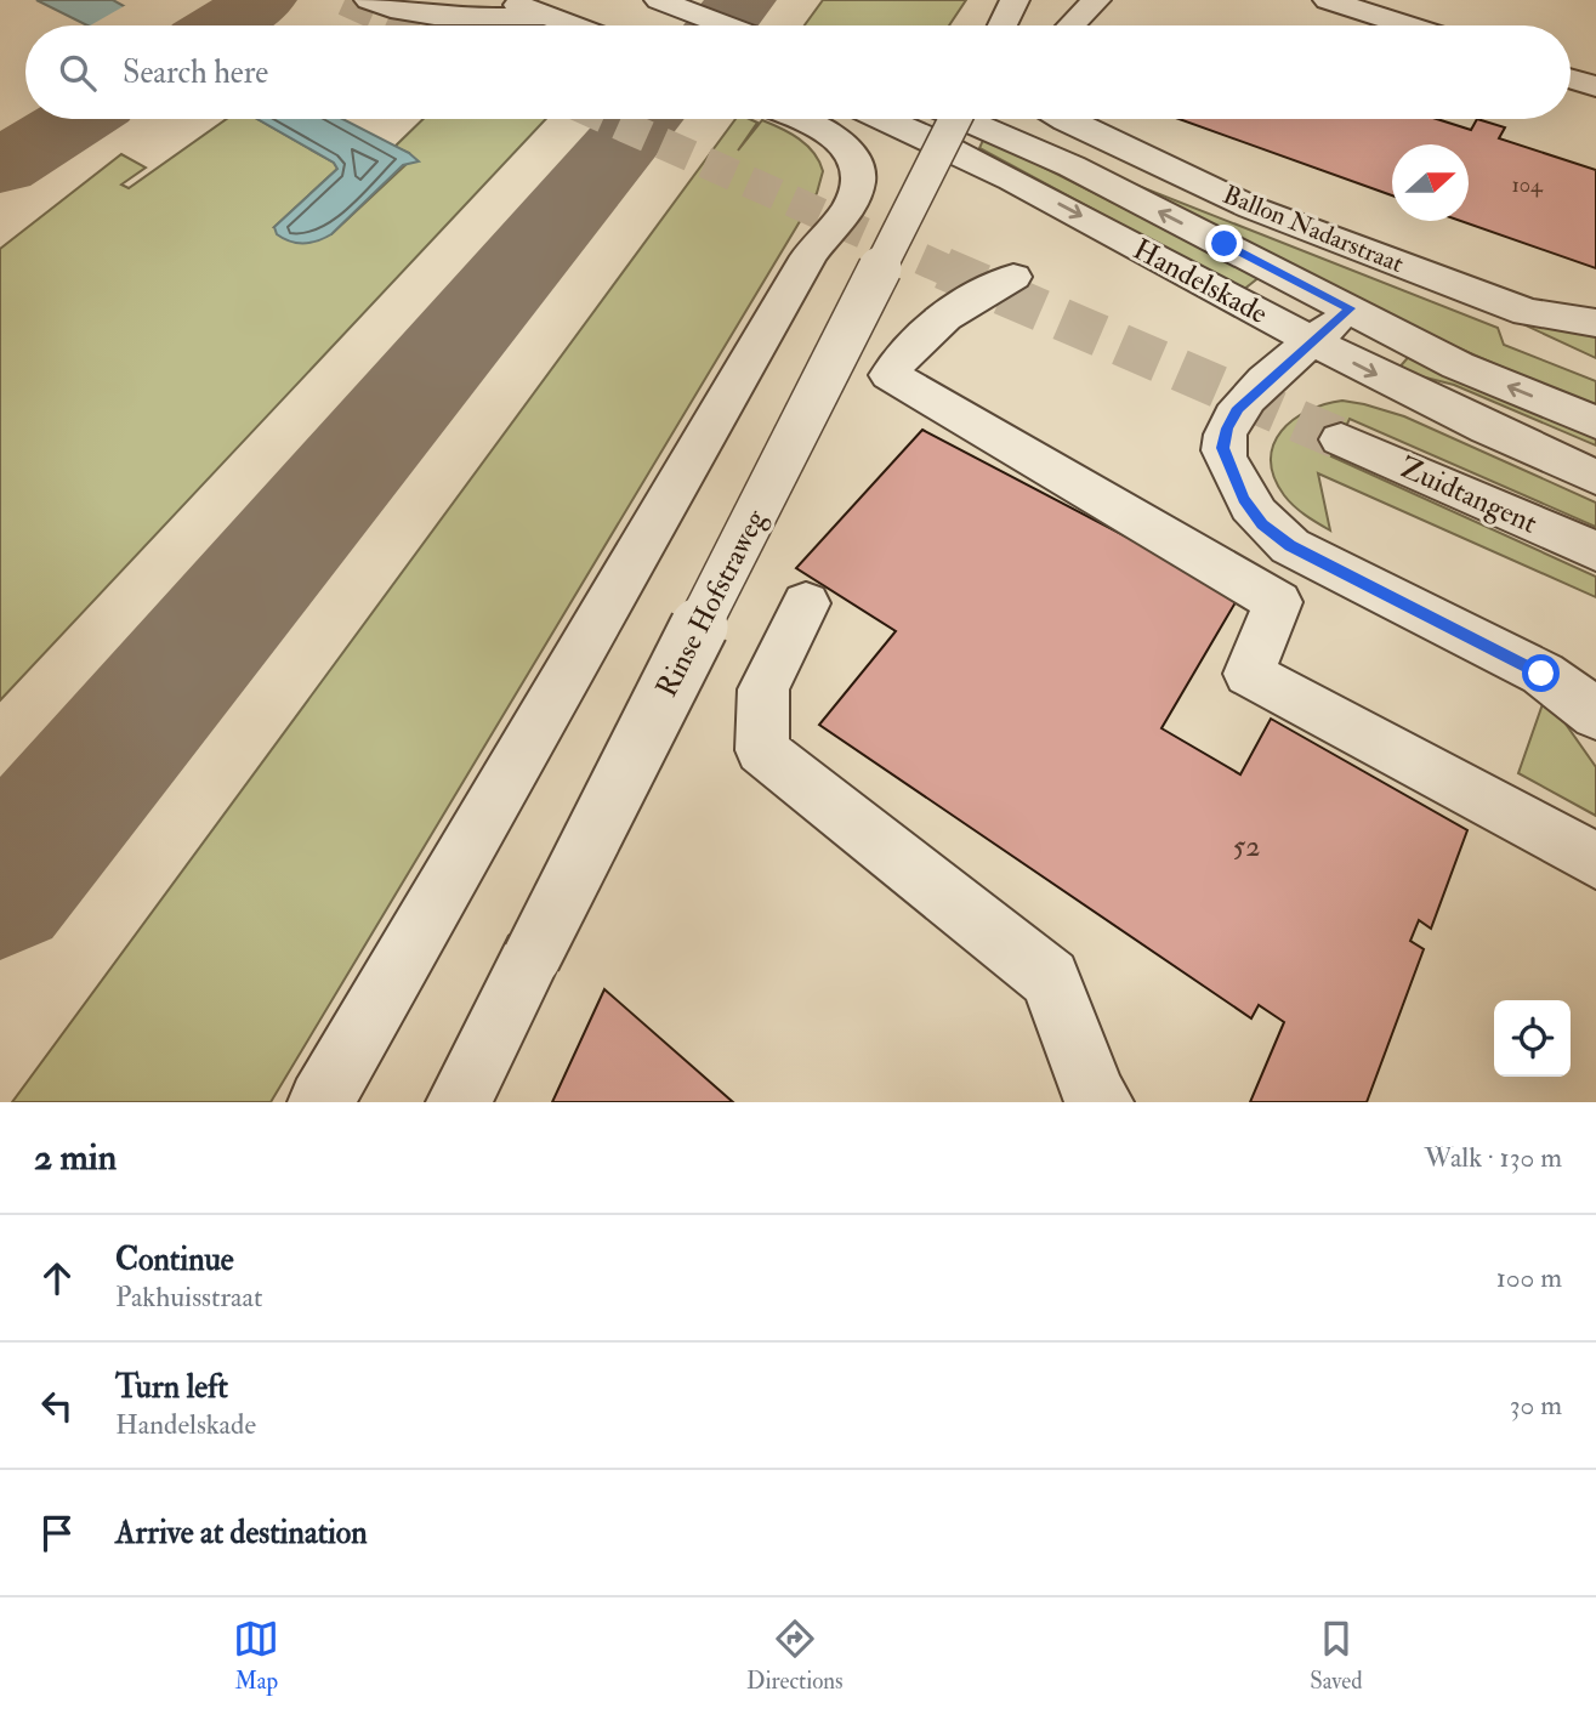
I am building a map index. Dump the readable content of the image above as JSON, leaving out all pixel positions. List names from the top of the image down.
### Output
{
  "streets": {
    "street": [
      "Ballon Nadarstraat",
      "Handelskade",
      "Zuidtangent",
      "Rinse Hofstraweg"
    ]
  },
  "house_numbers": ["104", "52"],
  "north": "right",
  "page": {
    "search": "Search here",
    "heading": ["2 min", "Walk · 130 m"],
    "list": [
      ["Continue", "Pakhuisstraat", "100 m"],
      ["Turn left", "Handelskade", "30 m"],
      "Arrive at destination"
    ],
    "nav": ["Map", "Directions", "Saved"]
  }
}
